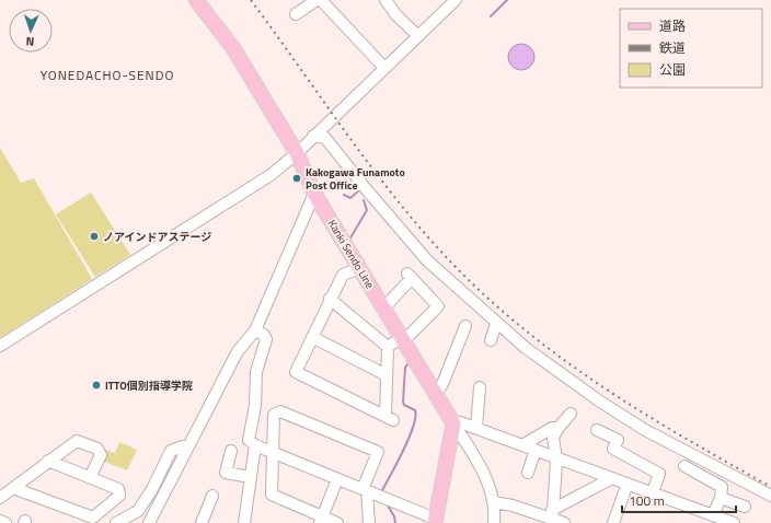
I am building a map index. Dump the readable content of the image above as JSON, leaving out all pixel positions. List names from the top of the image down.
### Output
{
  "streets": {
    "main road": ["Kanki Sendo Line"]
  },
  "districts": ["YONEDACHO-SENDO"],
  "places": ["Kakogawa Funamoto Post Office", "ノアインドアステージ", "ITTO個別指導学院"],
  "legend": ["道路", "鉄道", "公園"],
  "scale_bar": "100 m",
  "north": "bottom"
}
